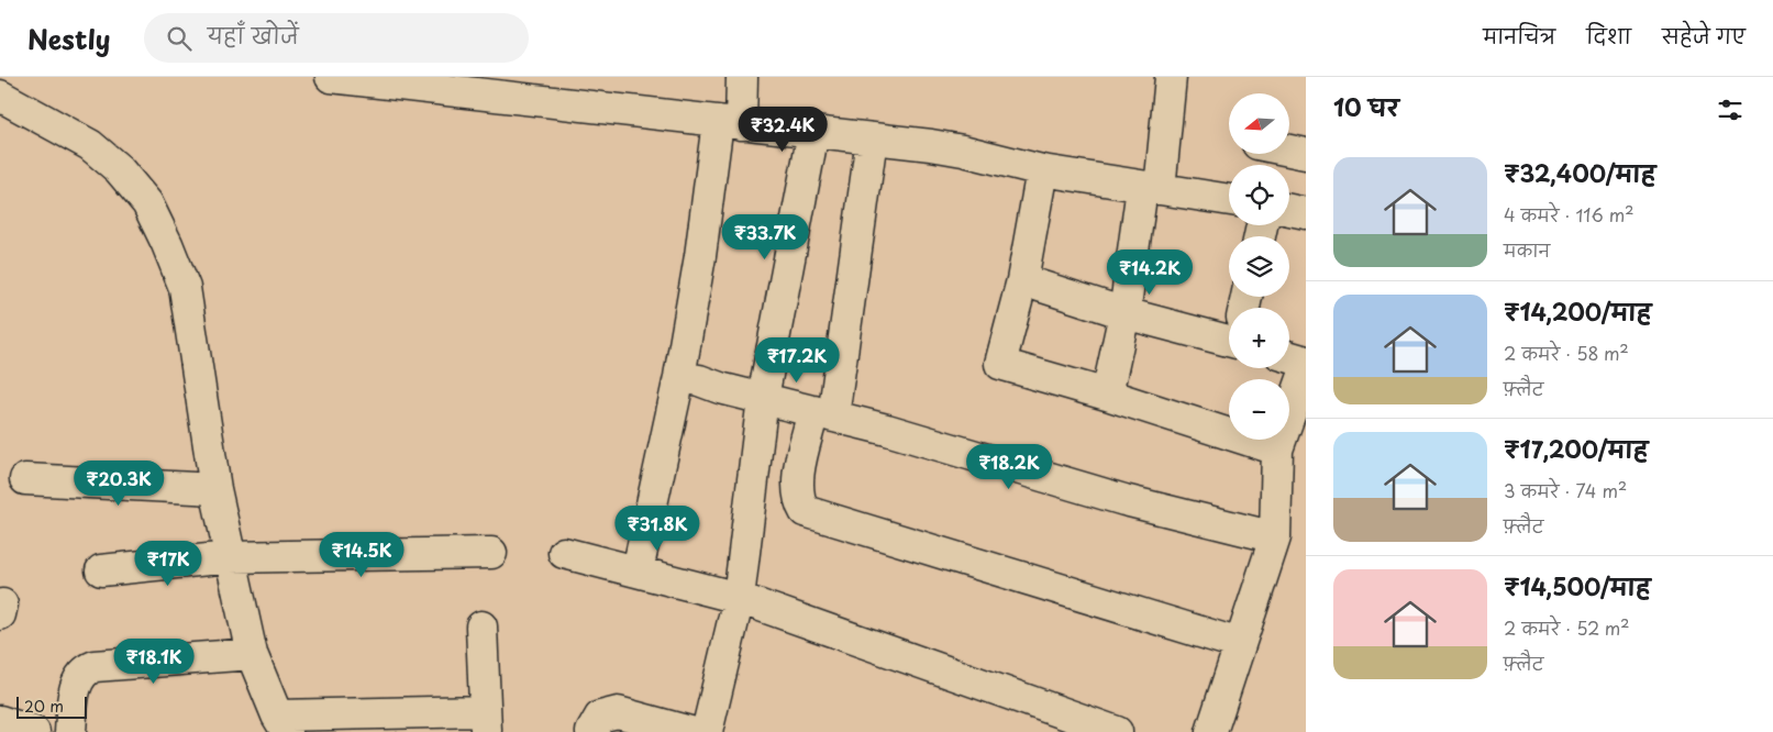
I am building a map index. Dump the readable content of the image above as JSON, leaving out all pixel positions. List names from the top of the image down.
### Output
{
  "scale_bar": "20 m",
  "north": "left",
  "page": {
    "header": "Nestly",
    "search": "यहाँ खोजें",
    "nav": ["मानचित्र", "दिशा", "सहेजे गए"],
    "heading": "10 घर",
    "map_buttons": ["+", "−"],
    "price": [
      "₹32.4K",
      "₹33.7K",
      "₹14.2K",
      "₹17.2K",
      "₹18.2K",
      "₹20.3K",
      "₹31.8K",
      "₹14.5K",
      "₹17K",
      "₹18.1K"
    ],
    "list": [
      {
        "name": "₹32,400/माह",
        "note": "4 कमरे · 116 m² · मकान"
      },
      {
        "name": "₹14,200/माह",
        "note": "2 कमरे · 58 m² · फ़्लैट"
      },
      {
        "name": "₹17,200/माह",
        "note": "3 कमरे · 74 m² · फ़्लैट"
      },
      {
        "name": "₹14,500/माह",
        "note": "2 कमरे · 52 m² · फ़्लैट"
      }
    ],
    "scale": "20 m"
  }
}
